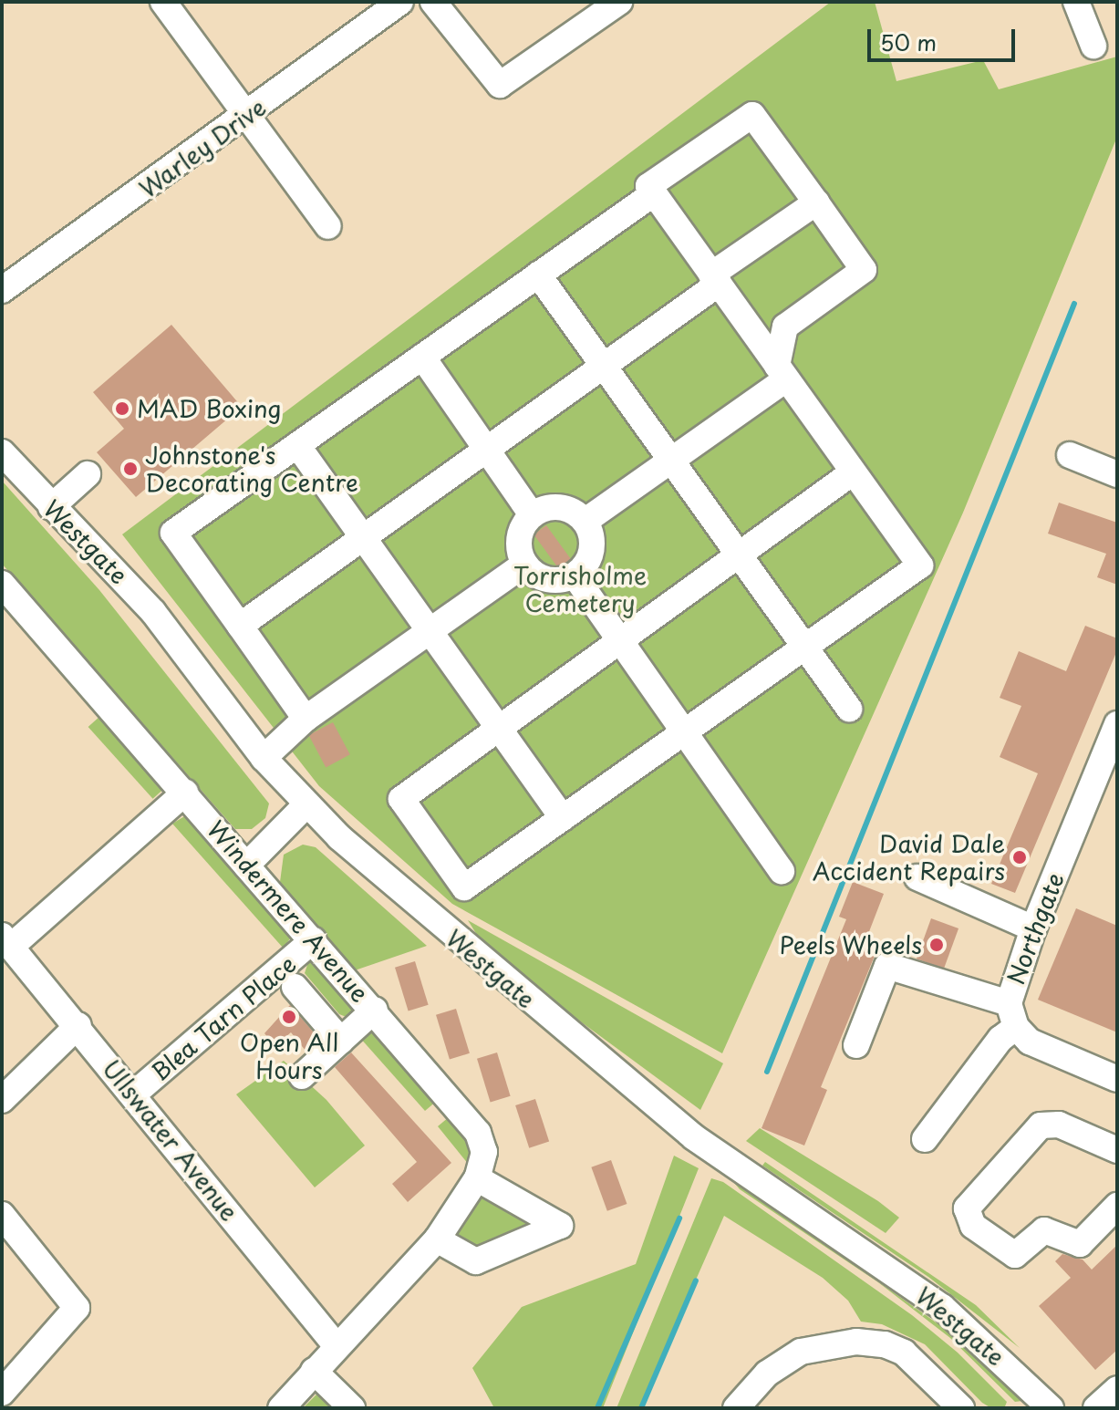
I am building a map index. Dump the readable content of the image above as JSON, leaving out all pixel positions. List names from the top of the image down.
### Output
{
  "streets": {
    "street": [
      "Warley Drive",
      "Westgate",
      "Windermere Avenue",
      "Northgate",
      "Blea Tarn Place",
      "Ullswater Avenue"
    ]
  },
  "crossings": [
    ["Windermere Avenue", "Blea Tarn Place"],
    ["Blea Tarn Place", "Ullswater Avenue"]
  ],
  "parks": ["Torrisholme Cemetery"],
  "places": [
    "MAD Boxing",
    "Johnstone's Decorating Centre",
    "David Dale Accident Repairs",
    "Peels Wheels",
    "Open All Hours"
  ],
  "scale_bar": "50 m"
}
